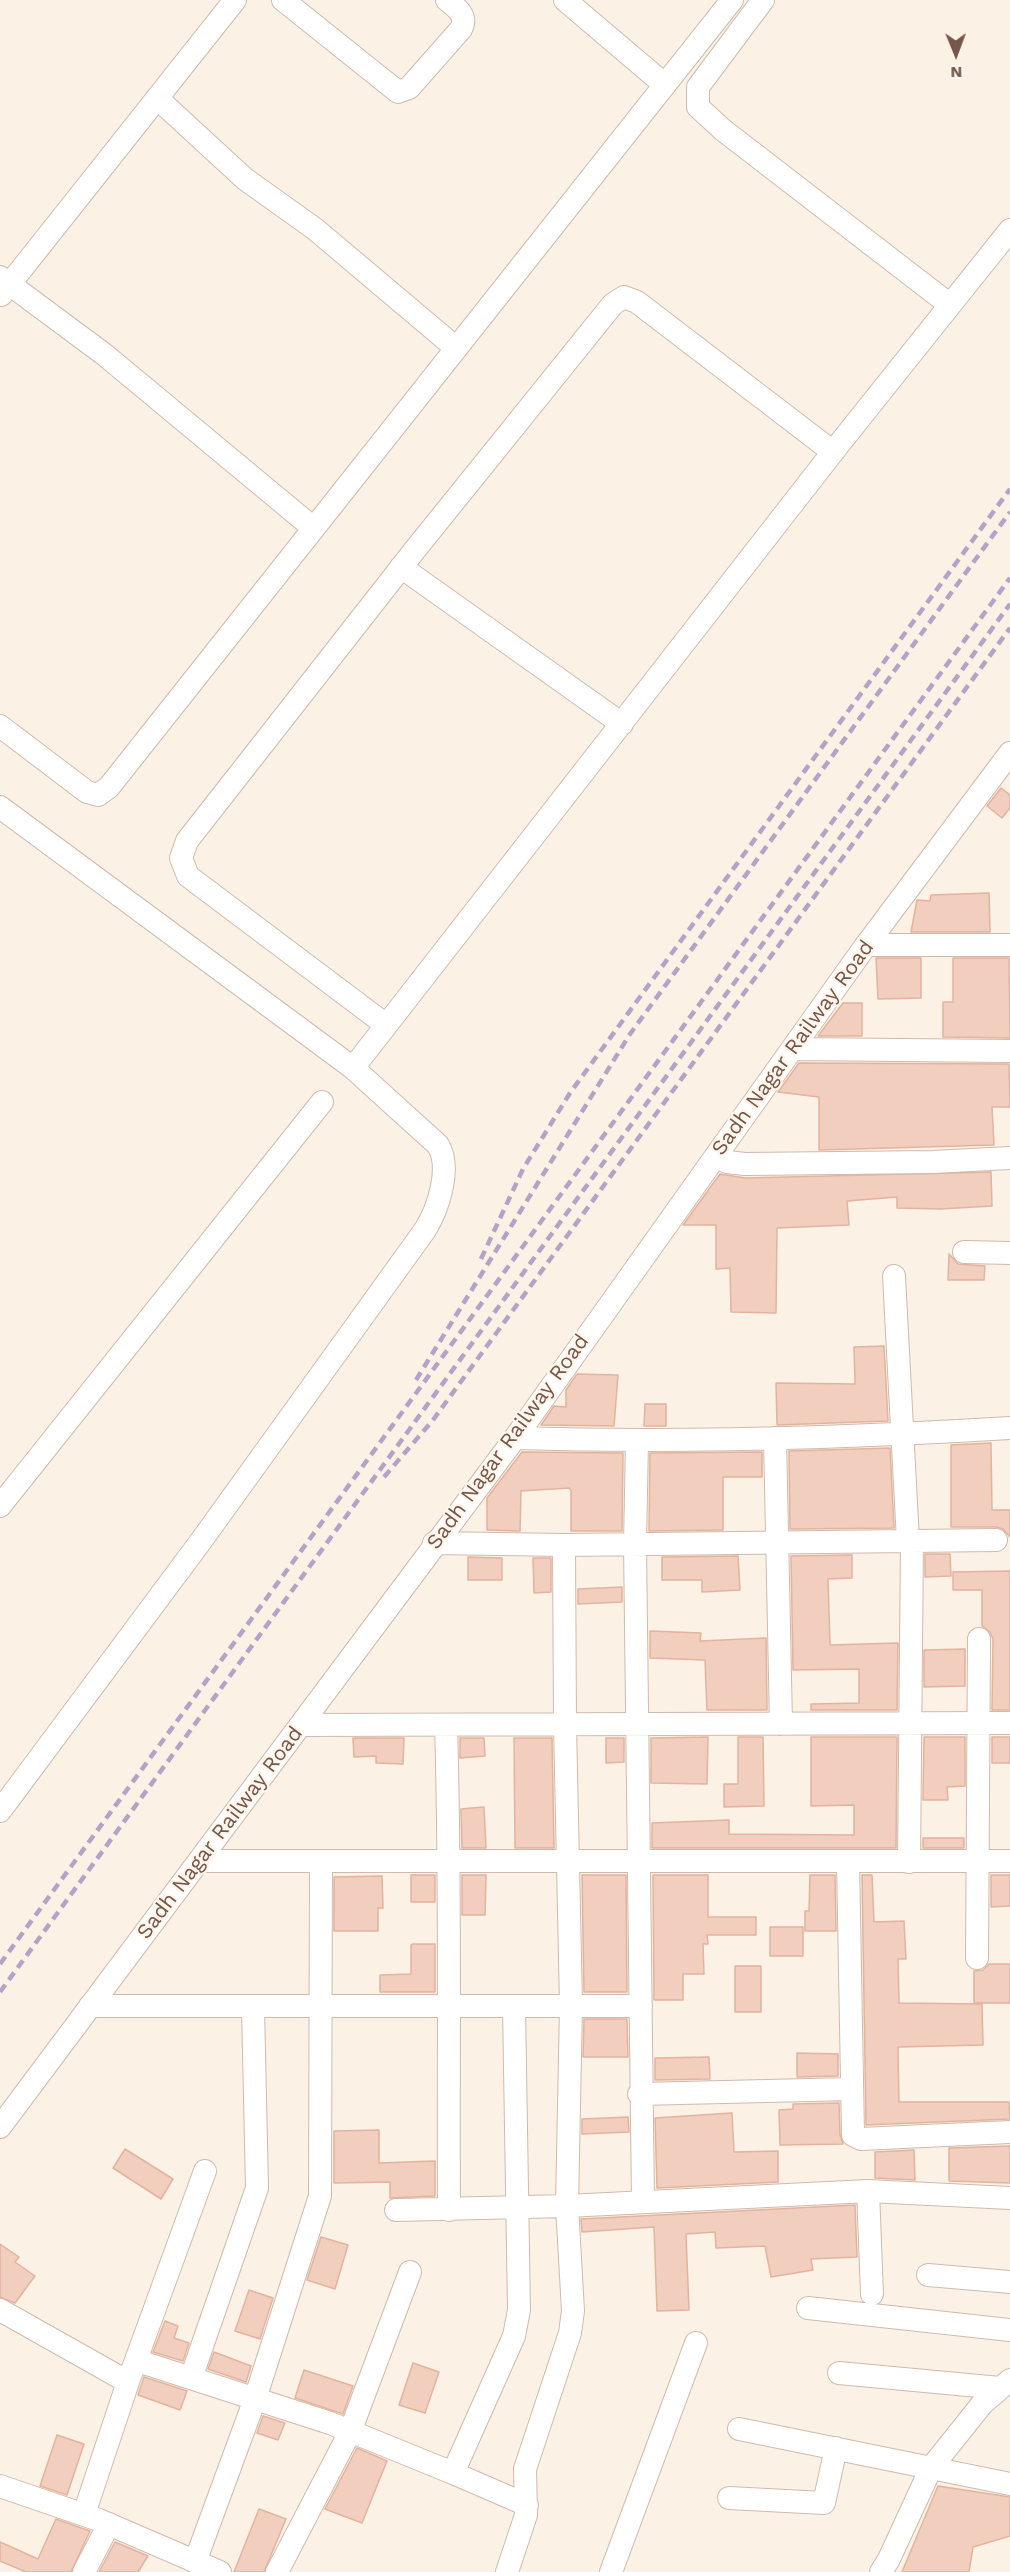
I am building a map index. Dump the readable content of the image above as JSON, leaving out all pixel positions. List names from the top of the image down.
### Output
{
  "streets": {
    "street": ["Sadh Nagar Railway Road"]
  },
  "north": "bottom"
}
